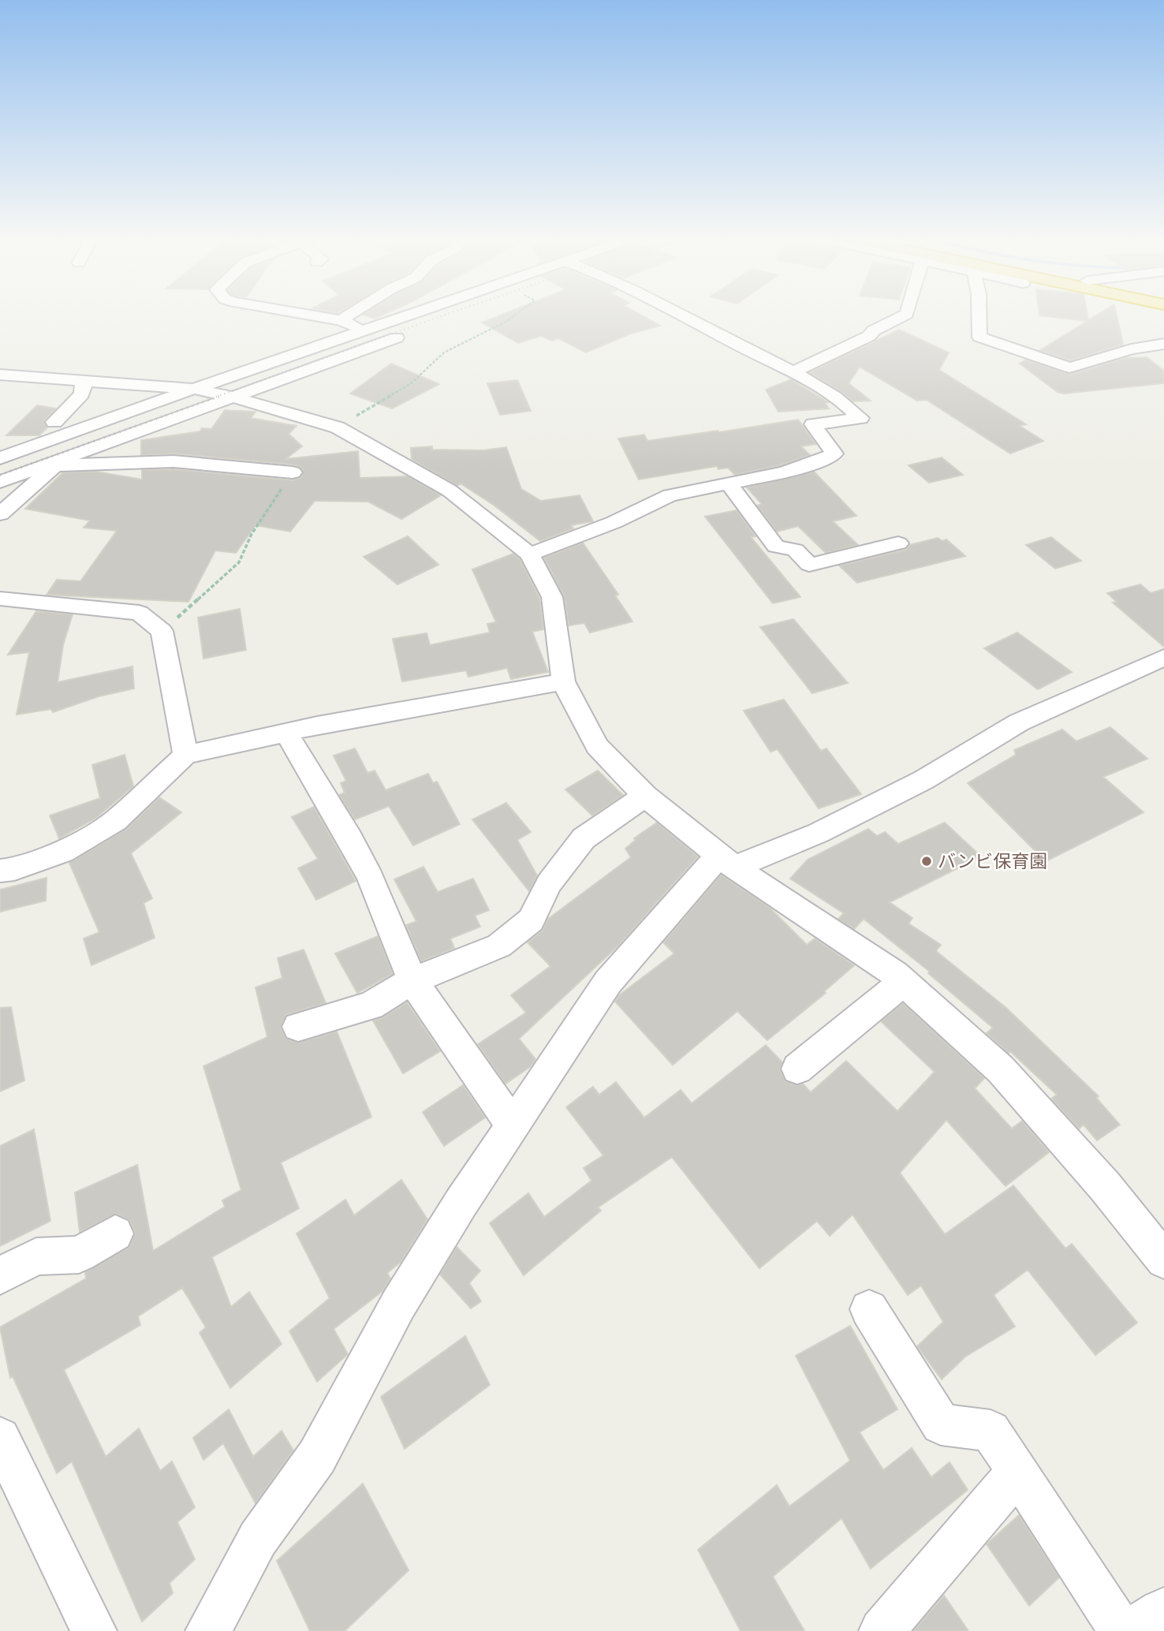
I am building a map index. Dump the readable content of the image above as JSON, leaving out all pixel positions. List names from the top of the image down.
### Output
{
  "places": ["バンビ保育園"]
}
